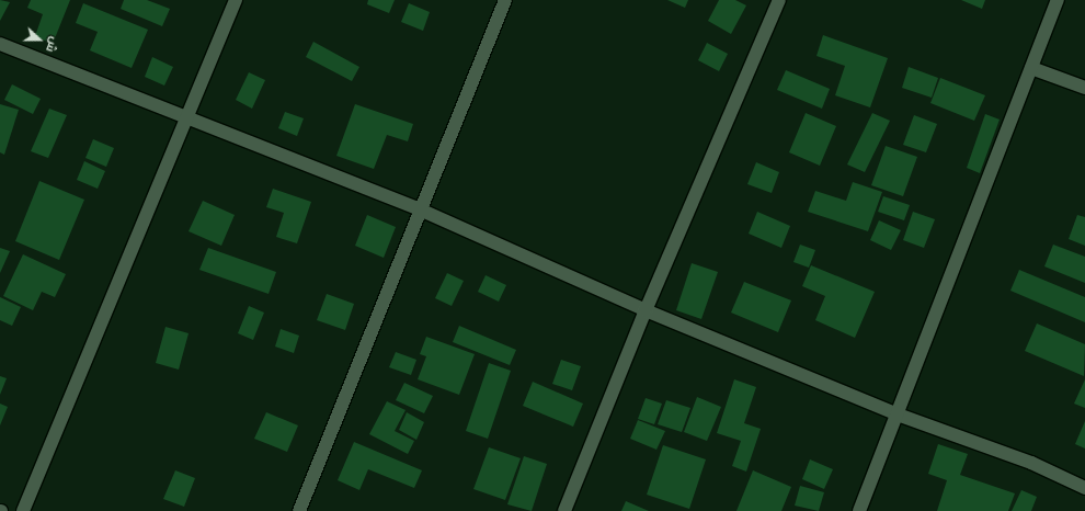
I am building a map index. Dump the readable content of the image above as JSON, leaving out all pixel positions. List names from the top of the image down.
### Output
{
  "north": "right"
}
